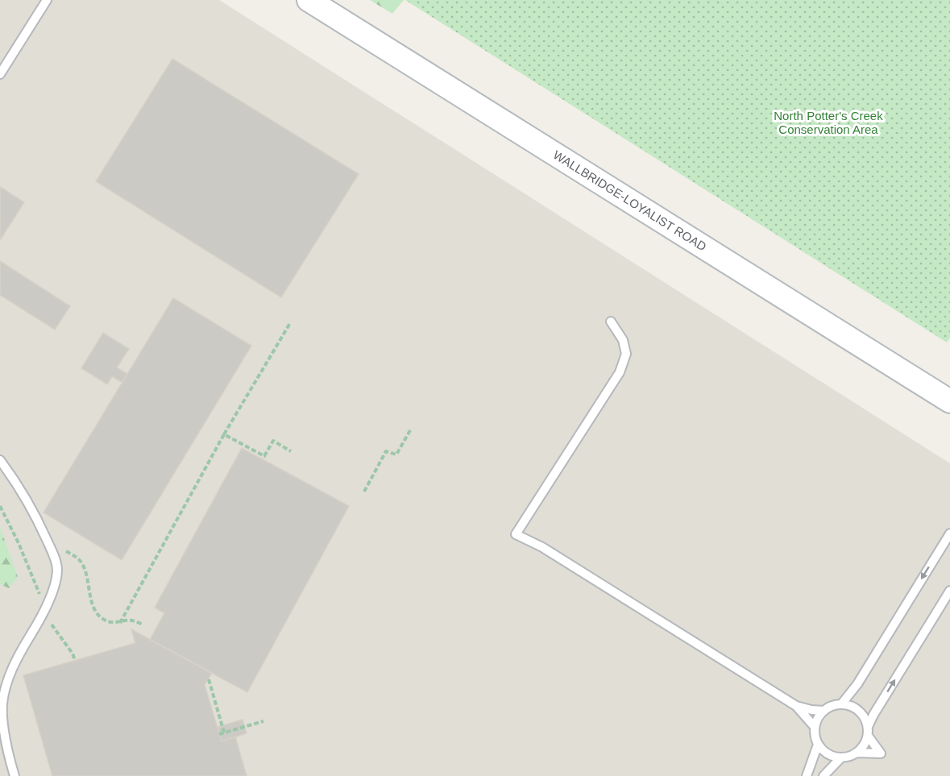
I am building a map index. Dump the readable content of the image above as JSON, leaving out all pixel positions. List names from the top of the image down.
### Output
{
  "streets": {
    "main road": ["WALLBRIDGE-LOYALIST ROAD"]
  },
  "parks": ["North Potter's Creek Conservation Area"]
}
